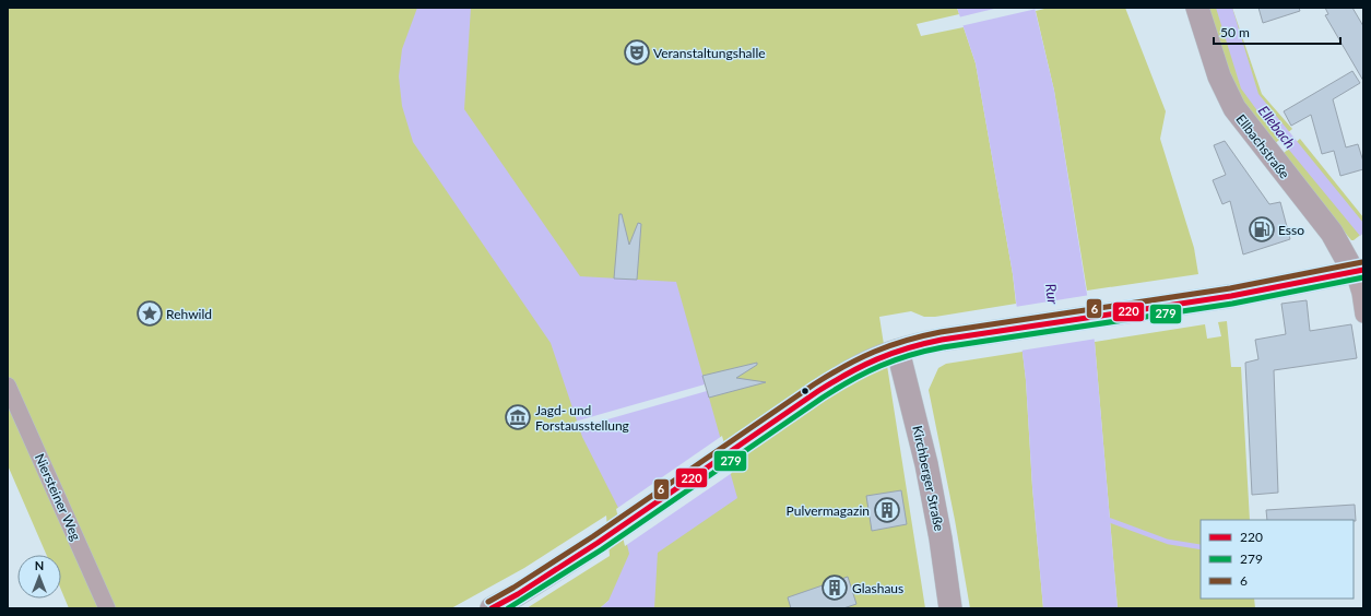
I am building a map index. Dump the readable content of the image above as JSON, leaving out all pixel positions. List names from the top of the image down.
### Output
{
  "streets": {
    "main road": ["Ellbachstraße", "Kirchberger Straße"],
    "street": ["Niersteiner Weg"]
  },
  "water": ["Ellebach", "Rur"],
  "places": {
    "theatre": ["Veranstaltungshalle"],
    "fuel station": ["Esso"],
    "place": ["Rehwild"],
    "museum": ["Jagd- und Forstausstellung"],
    "building": ["Pulvermagazin", "Glashaus"]
  },
  "lines": ["transit line 6", "transit line 220", "transit line 279"],
  "legend": ["220", "279", "6"],
  "scale_bar": "50 m",
  "north": "top"
}
